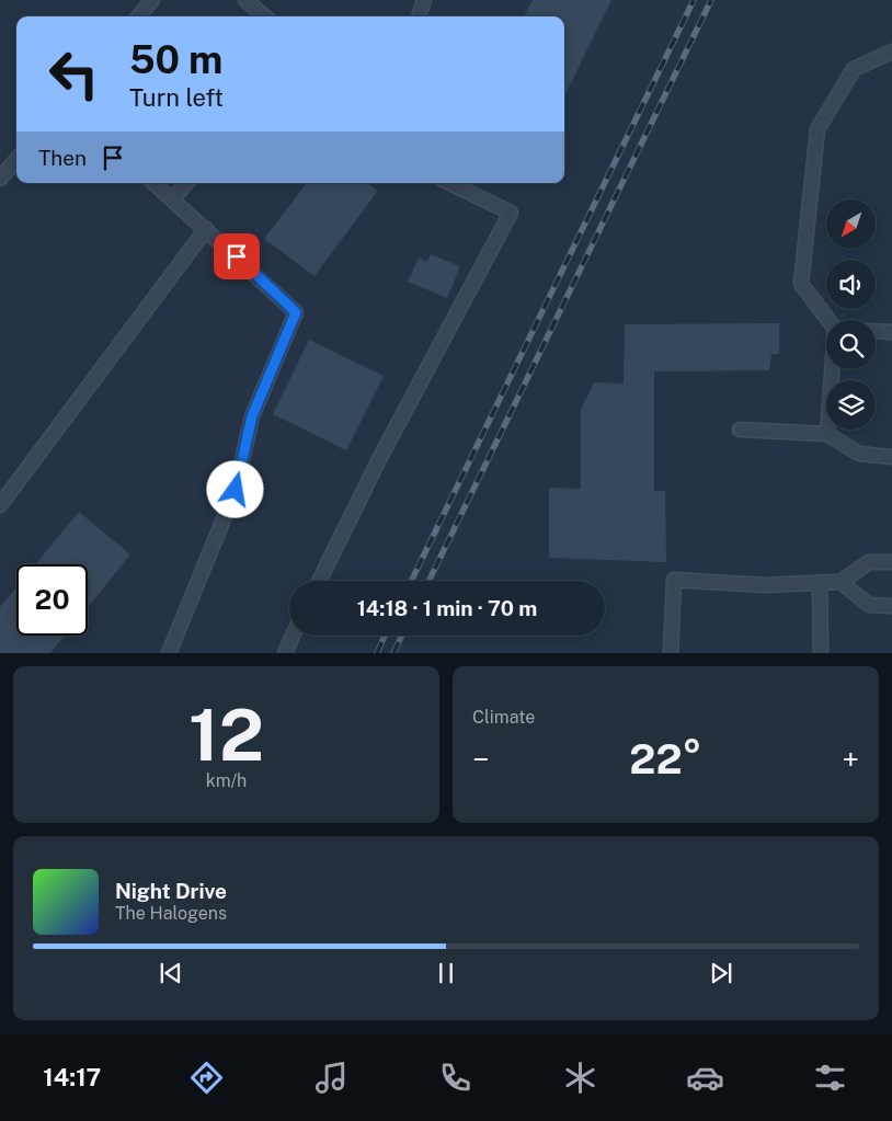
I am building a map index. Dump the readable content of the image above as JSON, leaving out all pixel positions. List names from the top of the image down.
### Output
{
  "north": "bottom left",
  "page": {
    "turn": ["50 m", "Turn left"],
    "then": "Then",
    "limit": "20",
    "trip": "14:18 · 1 min · 70 m",
    "tile": [
      ["12", "km/h"],
      "Climate"
    ],
    "heat": ["−", "22°", "+"],
    "song": ["Night Drive", "The Halogens"],
    "tabs": "14:17"
  }
}
